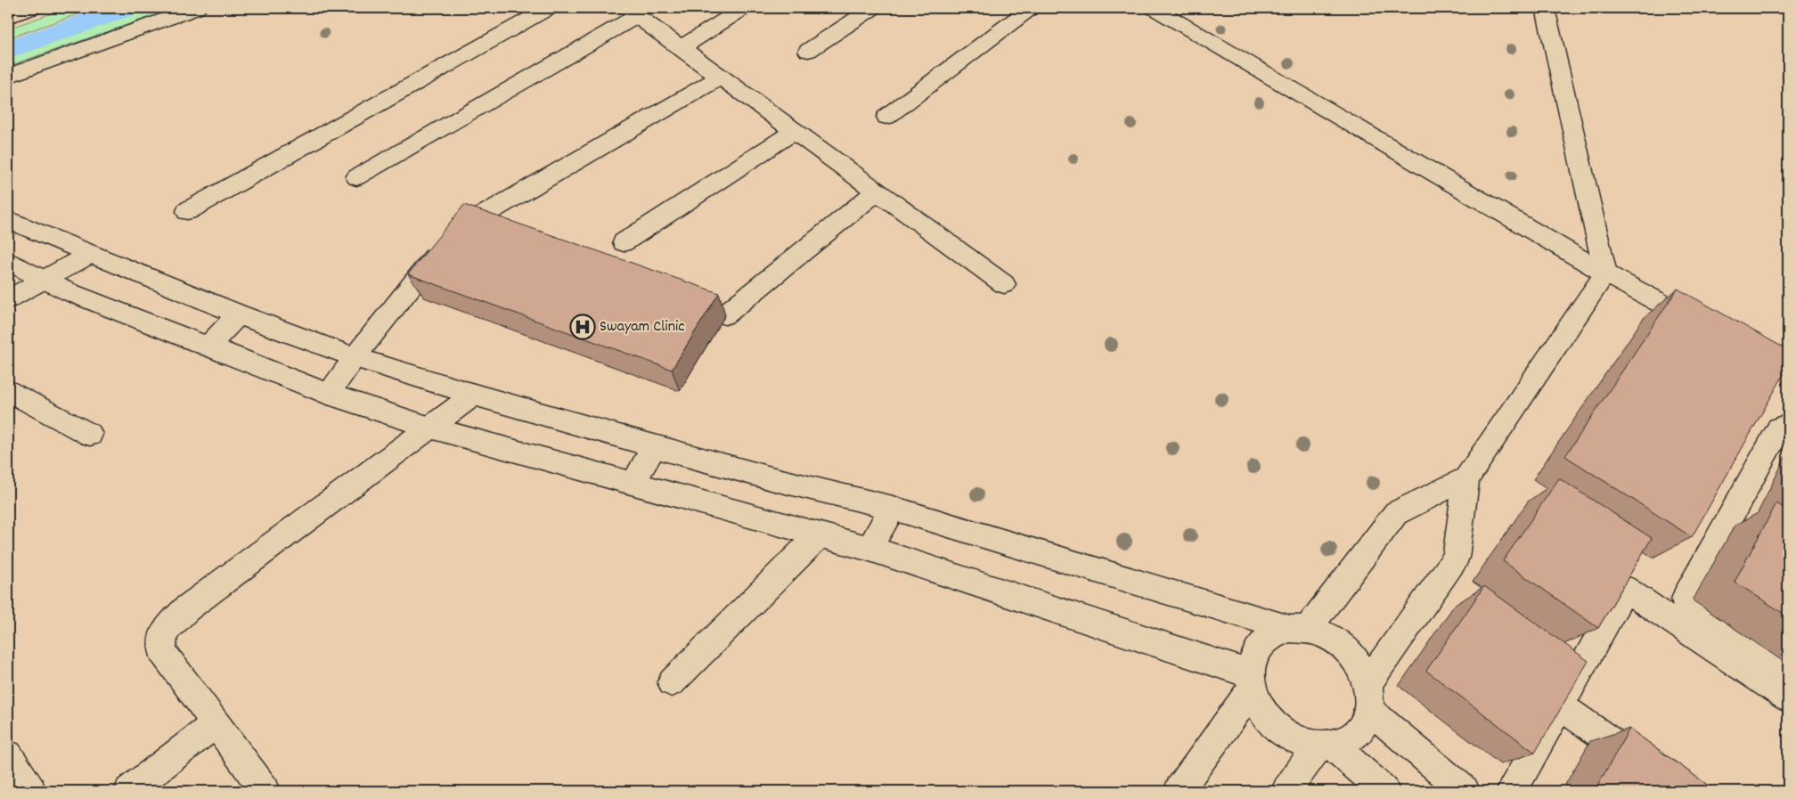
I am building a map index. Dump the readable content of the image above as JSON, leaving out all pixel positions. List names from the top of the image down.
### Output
{
  "places": {
    "hospital": ["Swayam Clinic"]
  }
}
